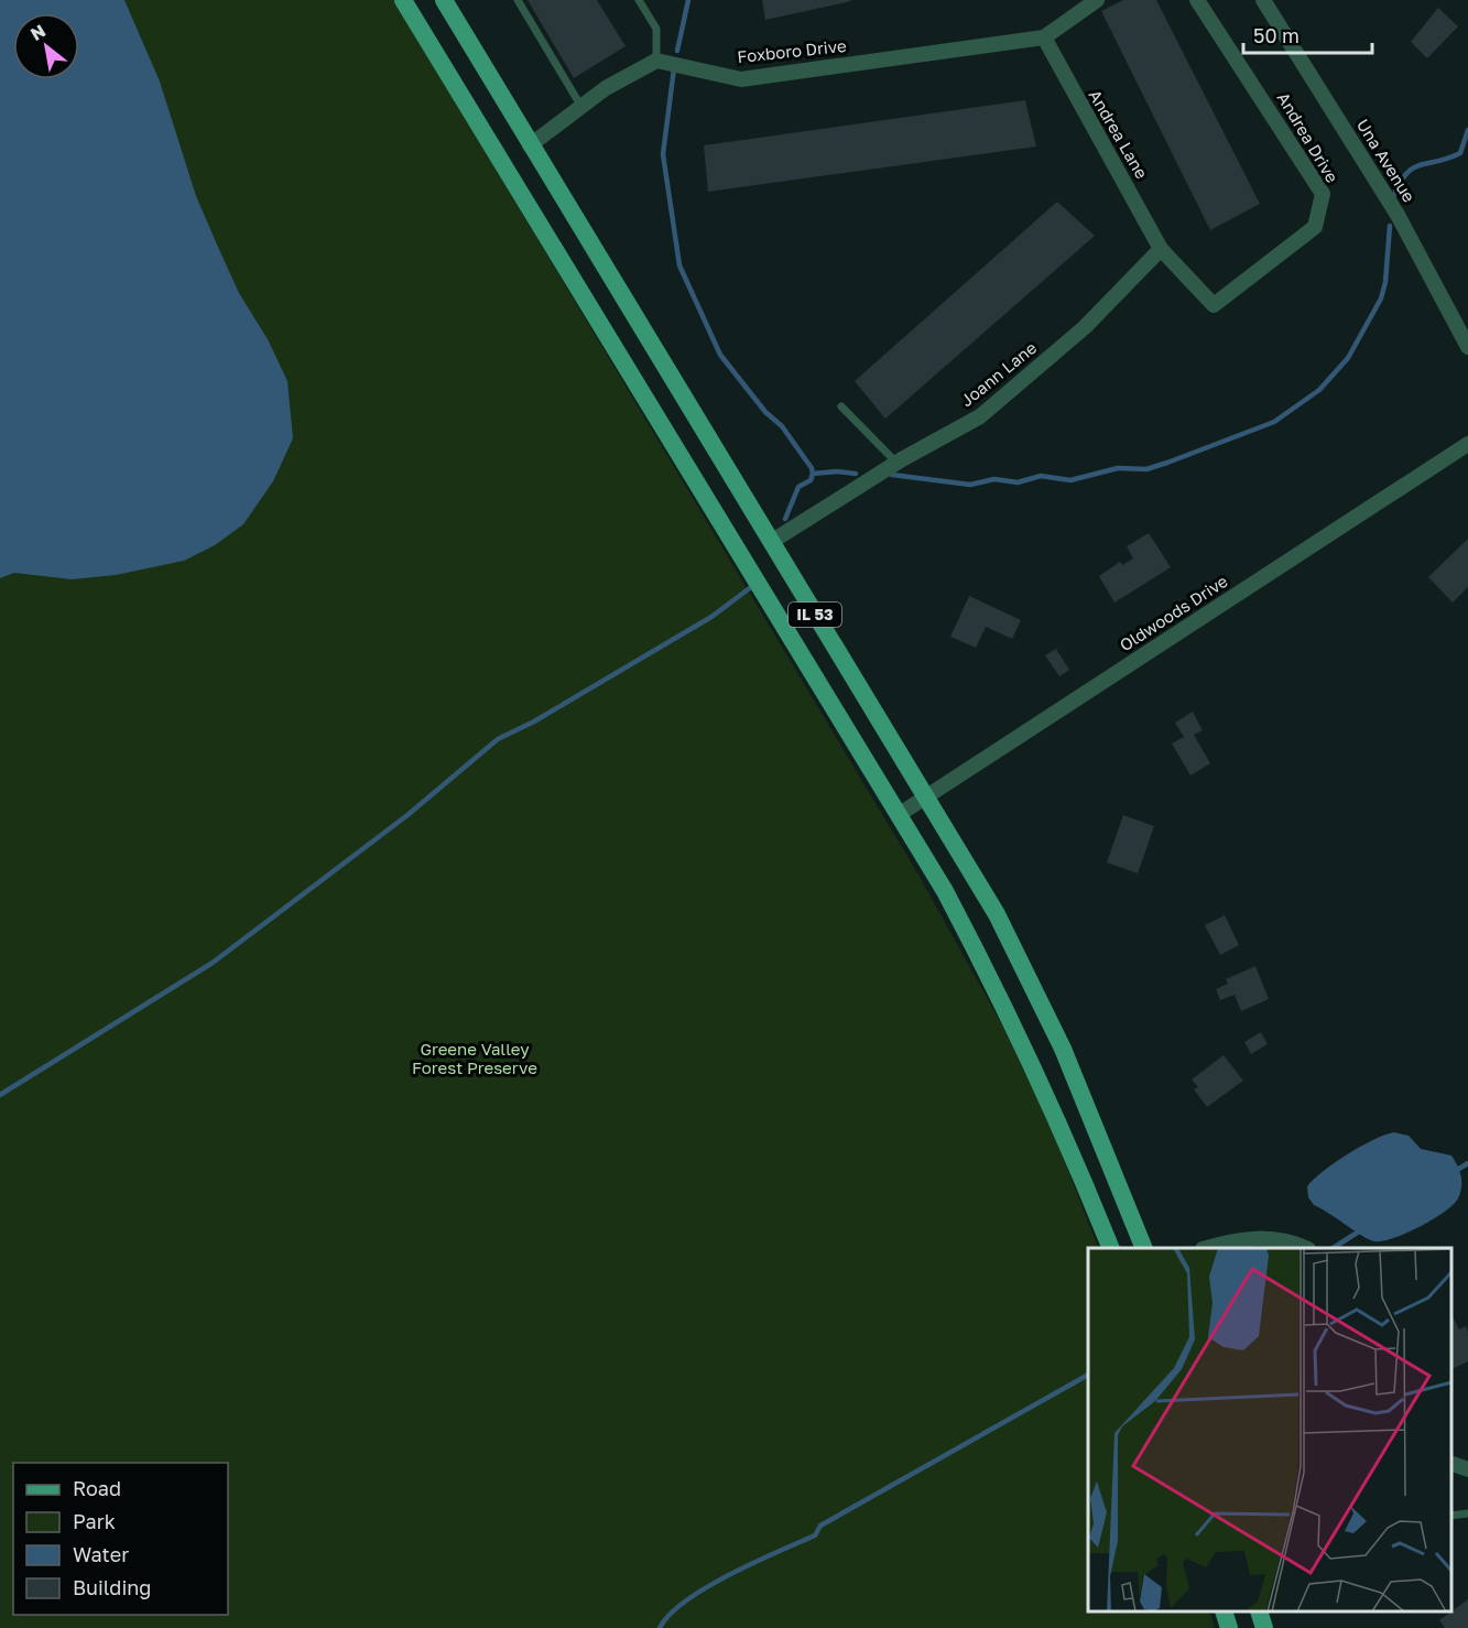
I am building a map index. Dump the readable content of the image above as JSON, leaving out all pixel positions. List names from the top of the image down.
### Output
{
  "streets": {
    "main road": ["IL 53"],
    "street": [
      "Foxboro Drive",
      "Andrea Lane",
      "Andrea Drive",
      "Una Avenue",
      "Joann Lane",
      "Oldwoods Drive"
    ]
  },
  "crossings": [
    ["Foxboro Drive", "Andrea Lane"],
    ["Andrea Lane", "Andrea Drive"],
    ["Andrea Lane", "Joann Lane"],
    ["Andrea Drive", "Joann Lane"],
    ["Joann Lane", "IL 53"],
    ["Oldwoods Drive", "IL 53"]
  ],
  "parks": ["Greene Valley Forest Preserve"],
  "legend": [
    "Road",
    "Park",
    "Water",
    "Building"
  ],
  "scale_bar": "50 m",
  "north": "top left"
}
